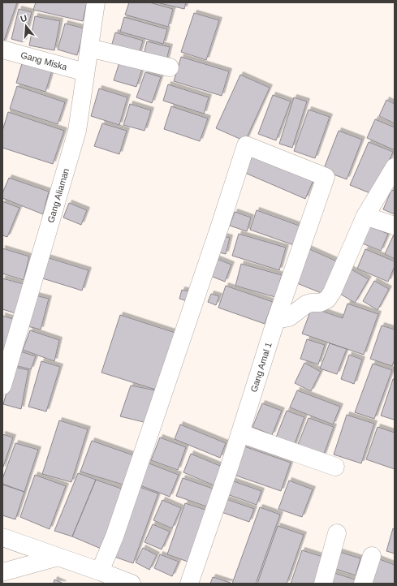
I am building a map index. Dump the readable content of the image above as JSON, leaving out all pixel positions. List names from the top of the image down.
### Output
{
  "streets": {
    "street": ["Gang Miska", "Gang Aliaman", "Gang Amal 1"]
  },
  "crossings": [
    ["Gang Miska", "Gang Aliaman"]
  ],
  "north": "top"
}
